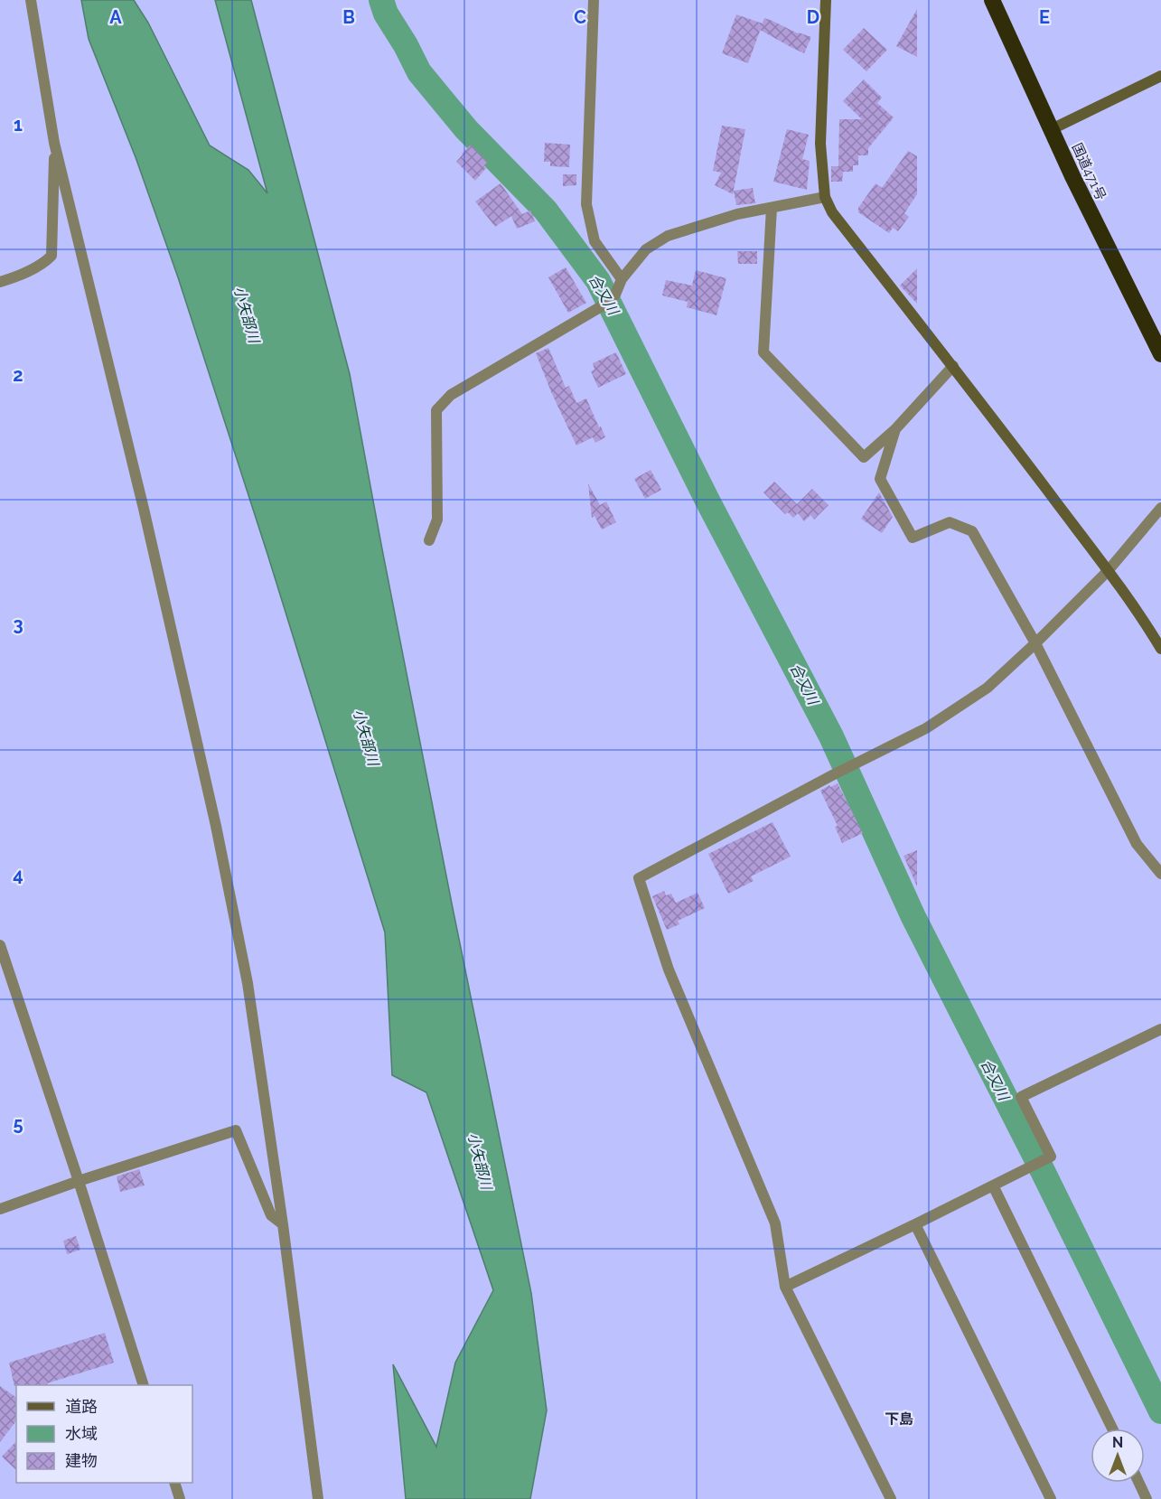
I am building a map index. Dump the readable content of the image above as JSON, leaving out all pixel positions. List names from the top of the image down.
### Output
{
  "streets": {
    "highway": ["国道471号"]
  },
  "districts": ["下島"],
  "water": ["合又川", "小矢部川"],
  "legend": ["道路", "水域", "建物"],
  "north": "top",
  "grid": {
    "columns": [
      "A",
      "B",
      "C",
      "D",
      "E"
    ],
    "rows": [
      "1",
      "2",
      "3",
      "4",
      "5"
    ]
  }
}
